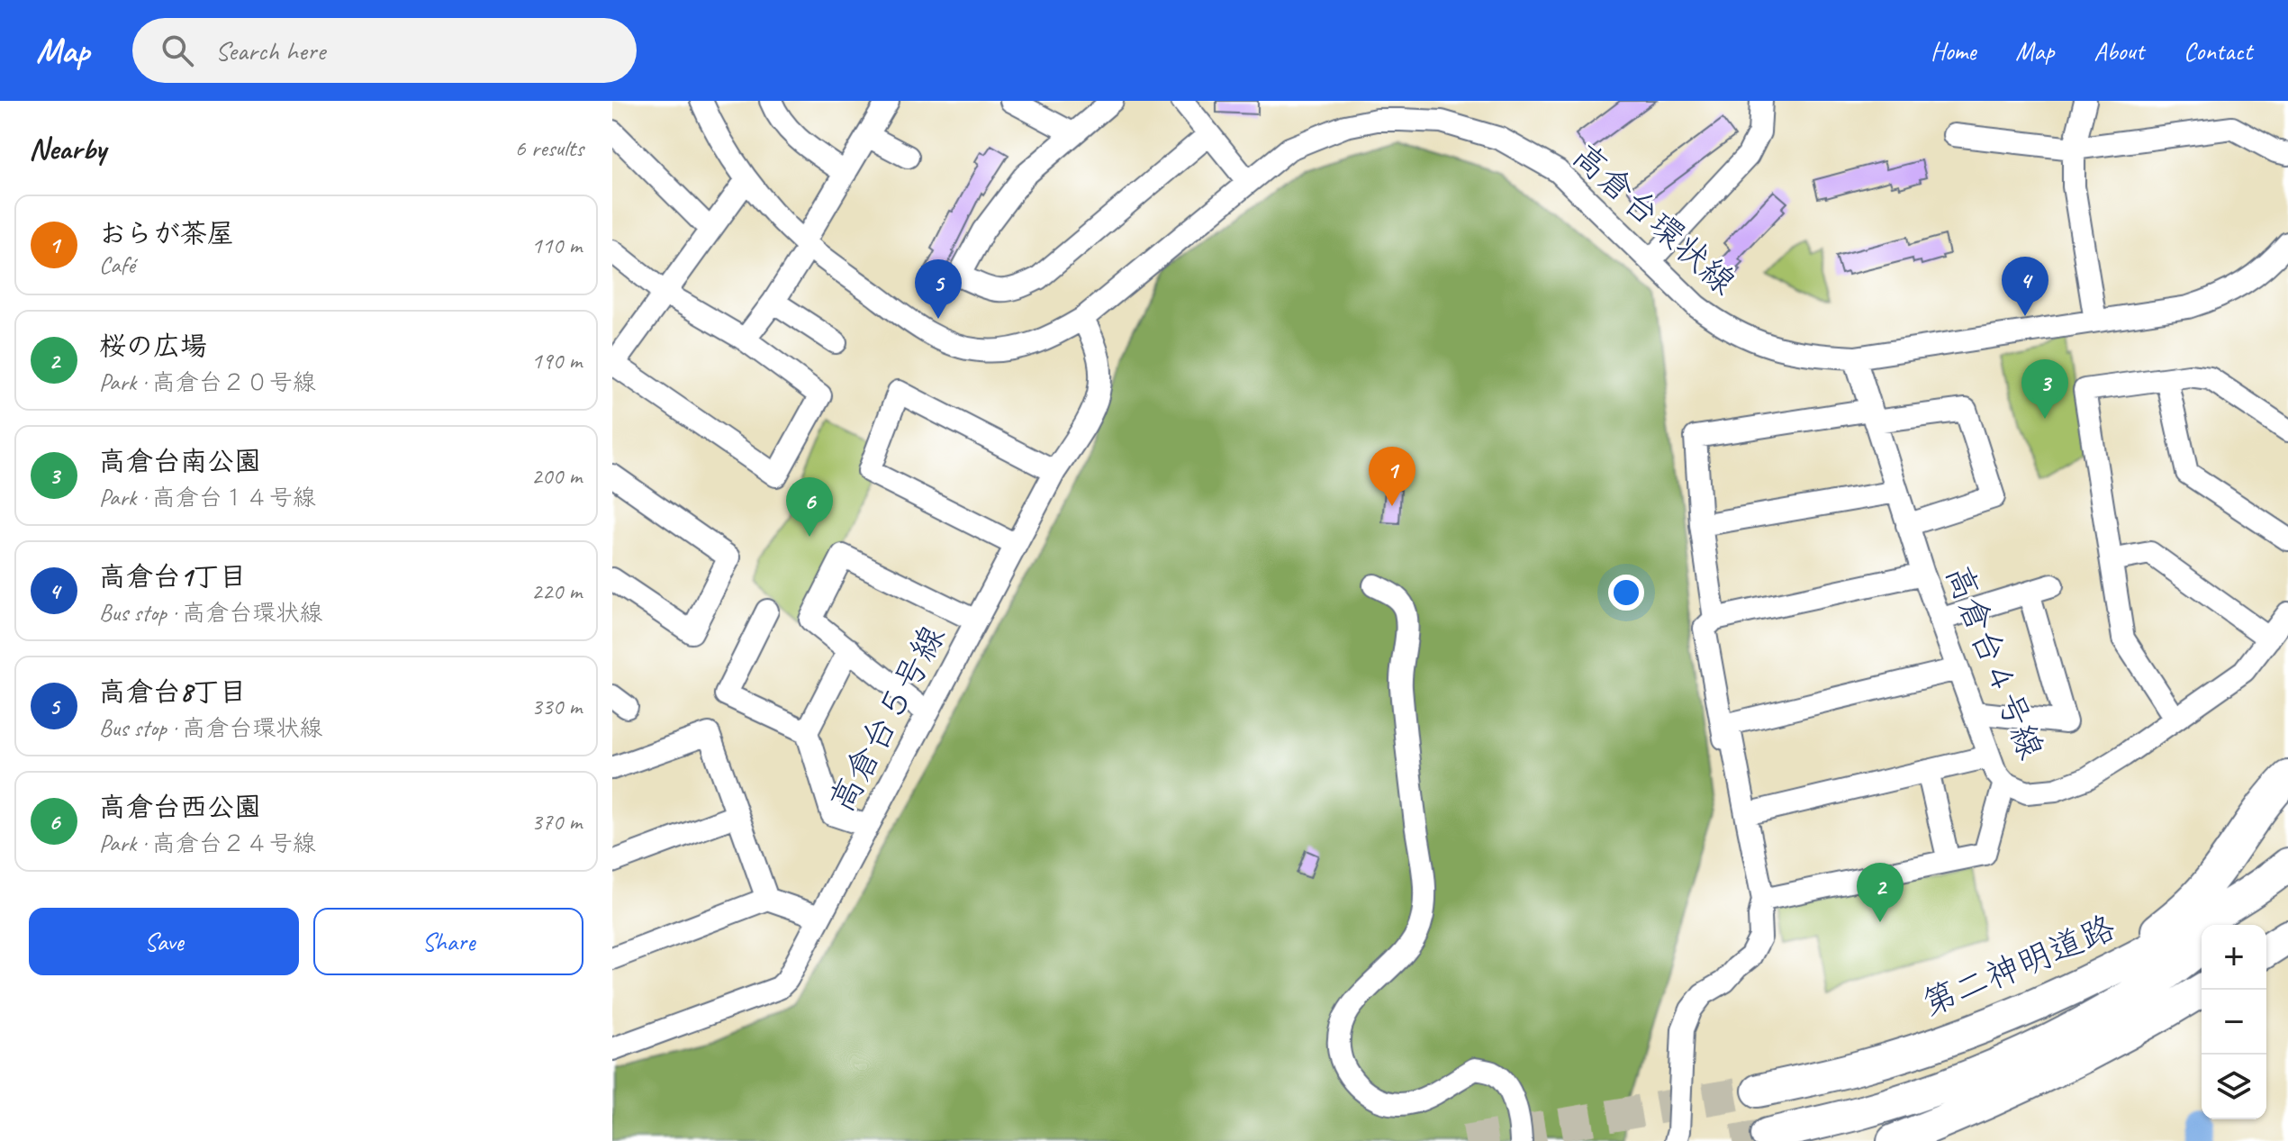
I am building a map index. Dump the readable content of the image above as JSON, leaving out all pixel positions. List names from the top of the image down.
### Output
{
  "streets": {
    "highway": ["第二神明道路"],
    "street": ["高倉台環状線", "高倉台４号線", "高倉台５号線"]
  },
  "crossings": [
    ["高倉台環状線", "高倉台４号線"],
    ["高倉台環状線", "高倉台５号線"]
  ],
  "page": {
    "header": "Map",
    "search": "Search here",
    "nav": [
      "Home",
      "Map",
      "About",
      "Contact"
    ],
    "heading": ["Nearby", "6 results"],
    "list": [
      {
        "mark": "1",
        "name": "おらが茶屋",
        "note": "Café",
        "value": "110 m"
      },
      {
        "mark": "2",
        "name": "桜の広場",
        "note": "Park · 高倉台２０号線",
        "value": "190 m"
      },
      {
        "mark": "3",
        "name": "高倉台南公園",
        "note": "Park · 高倉台１４号線",
        "value": "200 m"
      },
      {
        "mark": "4",
        "name": "高倉台1丁目",
        "note": "Bus stop · 高倉台環状線",
        "value": "220 m"
      },
      {
        "mark": "5",
        "name": "高倉台8丁目",
        "note": "Bus stop · 高倉台環状線",
        "value": "330 m"
      },
      {
        "mark": "6",
        "name": "高倉台西公園",
        "note": "Park · 高倉台２４号線",
        "value": "370 m"
      }
    ],
    "pins": [
      "4",
      "5",
      "3",
      "1",
      "6",
      "2"
    ],
    "buttons": ["Save", "Share"],
    "map_buttons": ["+", "−"]
  }
}
